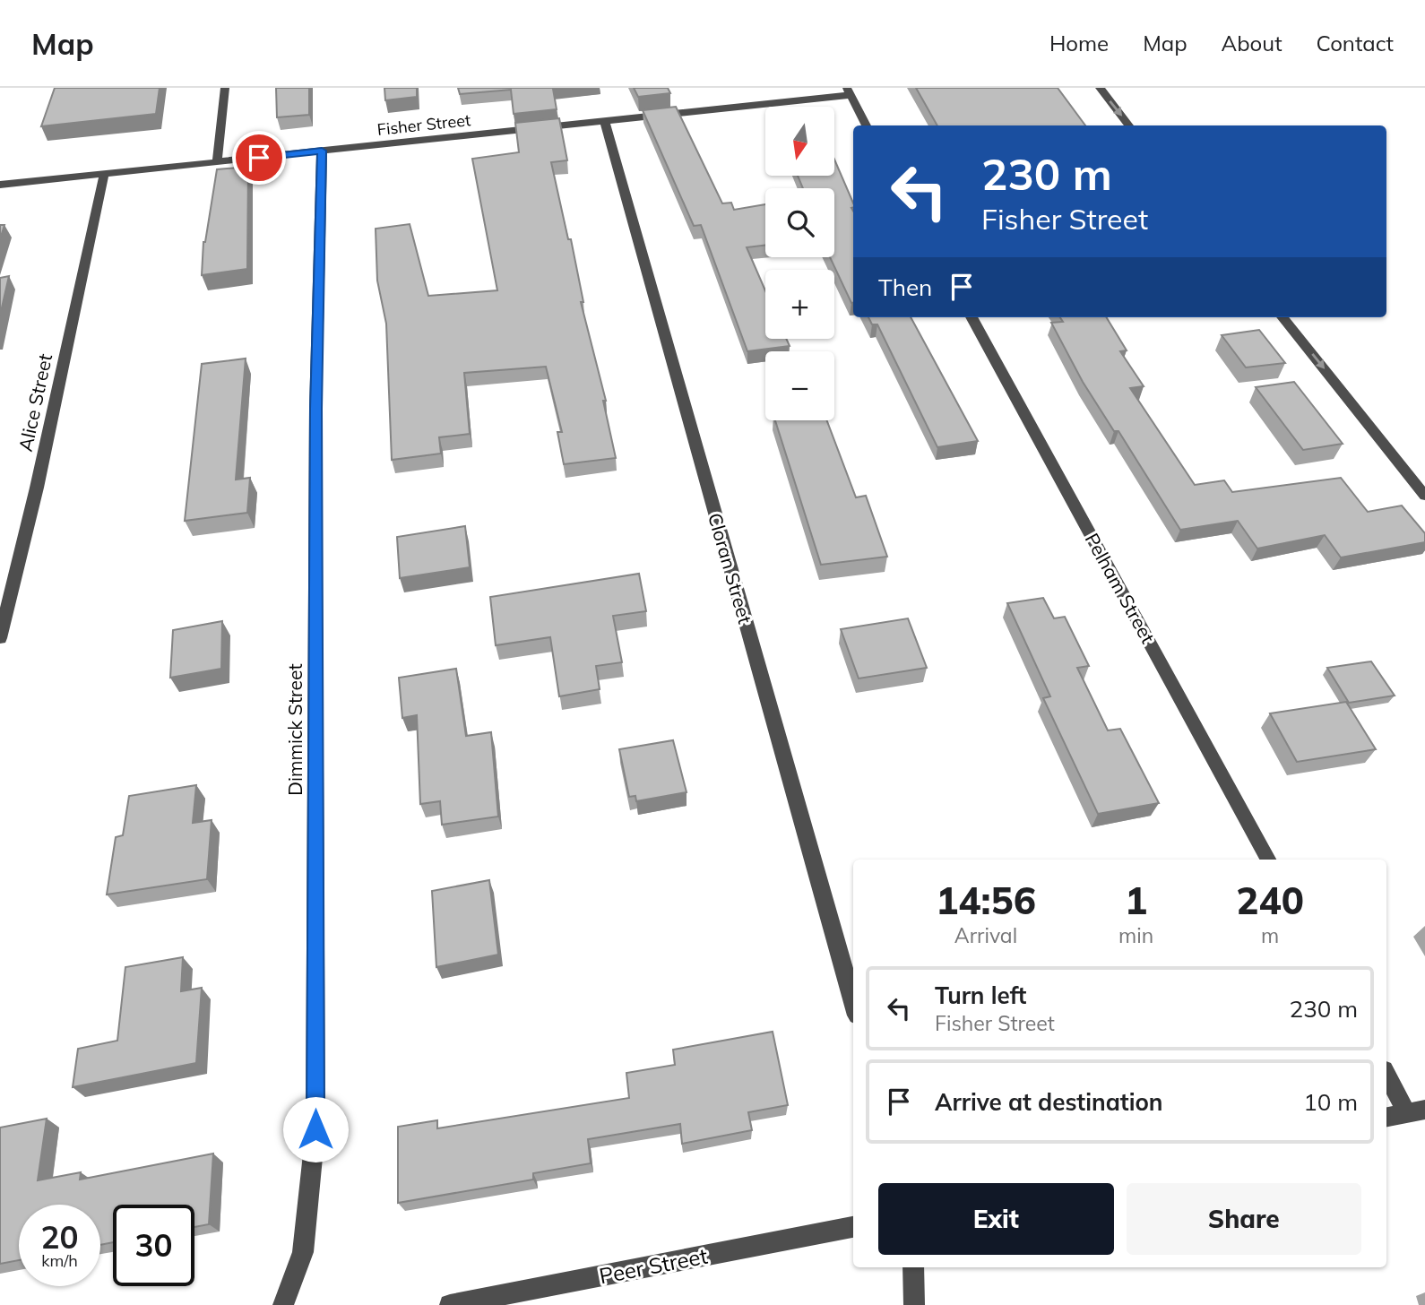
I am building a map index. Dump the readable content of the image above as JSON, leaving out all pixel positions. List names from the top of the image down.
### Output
{
  "streets": {
    "street": [
      "Fisher Street",
      "Alice Street",
      "Cloran Street",
      "Pelham Street",
      "Dimmick Street",
      "Peer Street"
    ]
  },
  "crossings": [
    ["Fisher Street", "Alice Street"],
    ["Fisher Street", "Cloran Street"],
    ["Fisher Street", "Dimmick Street"]
  ],
  "north": "bottom",
  "page": {
    "header": "Map",
    "nav": [
      "Home",
      "Map",
      "About",
      "Contact"
    ],
    "map_buttons": ["+", "−"],
    "turn": ["230 m", "Fisher Street"],
    "then": "Then",
    "eta": [
      "14:56",
      "Arrival",
      "1",
      "min",
      "240",
      "m"
    ],
    "list": [
      {
        "name": "Turn left",
        "note": "Fisher Street",
        "value": "230 m"
      },
      {
        "name": "Arrive at destination",
        "value": "10 m"
      }
    ],
    "buttons": ["Exit", "Share"],
    "speed": "20 km/h",
    "limit": "30"
  }
}
